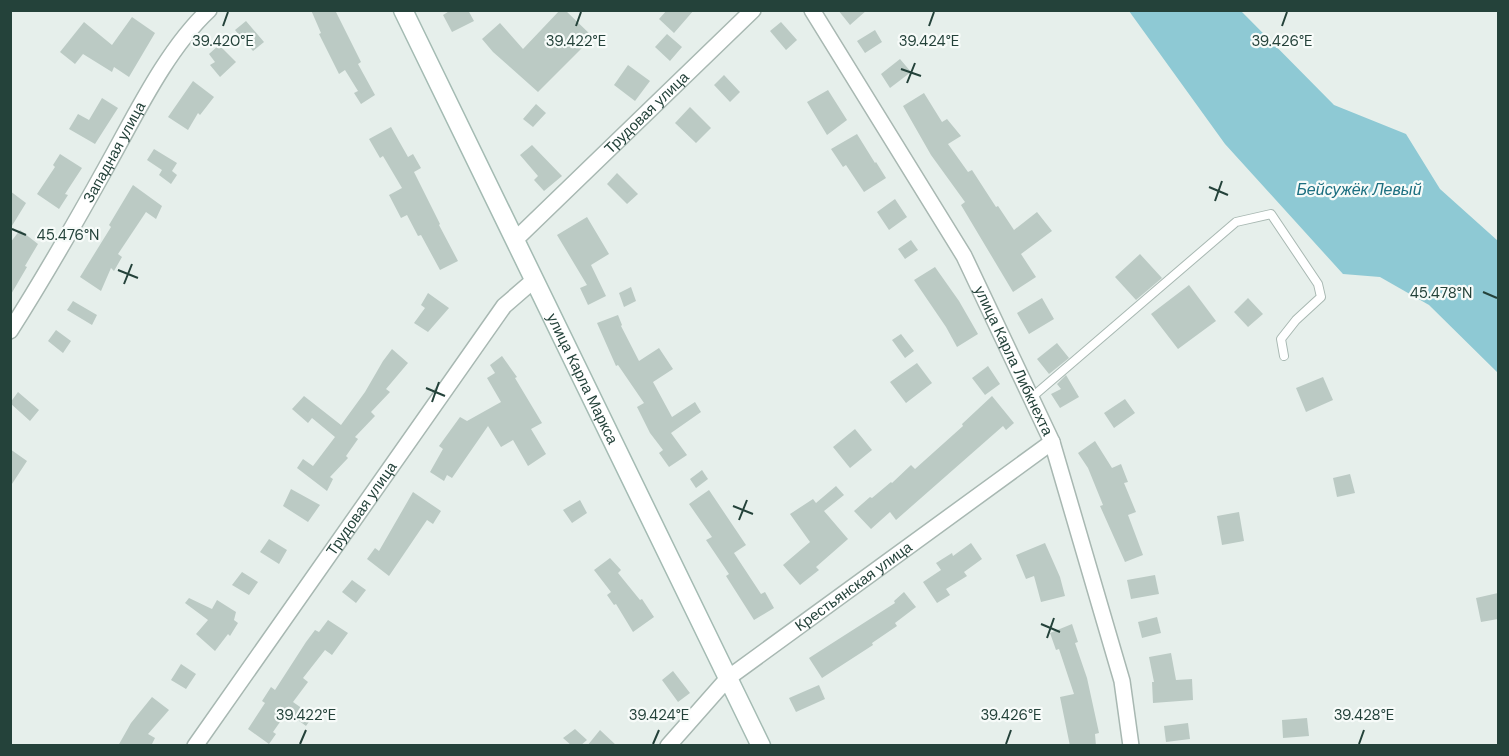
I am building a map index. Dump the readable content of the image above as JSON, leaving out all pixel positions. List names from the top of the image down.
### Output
{
  "streets": {
    "main road": ["улица Карла Маркса"],
    "street": [
      "Трудовая улица",
      "Западная улица",
      "улица Карла Либкнехта",
      "Крестьянская улица"
    ]
  },
  "crossings": [
    ["Трудовая улица", "улица Карла Маркса"],
    ["улица Карла Либкнехта", "Крестьянская улица"],
    ["улица Карла Маркса", "Крестьянская улица"]
  ],
  "water": ["Бейсужёк Левый"],
  "coordinates": [
    "39.420°E",
    "39.422°E",
    "39.424°E",
    "39.426°E",
    "45.476°N",
    "45.478°N",
    "39.428°E"
  ]
}
